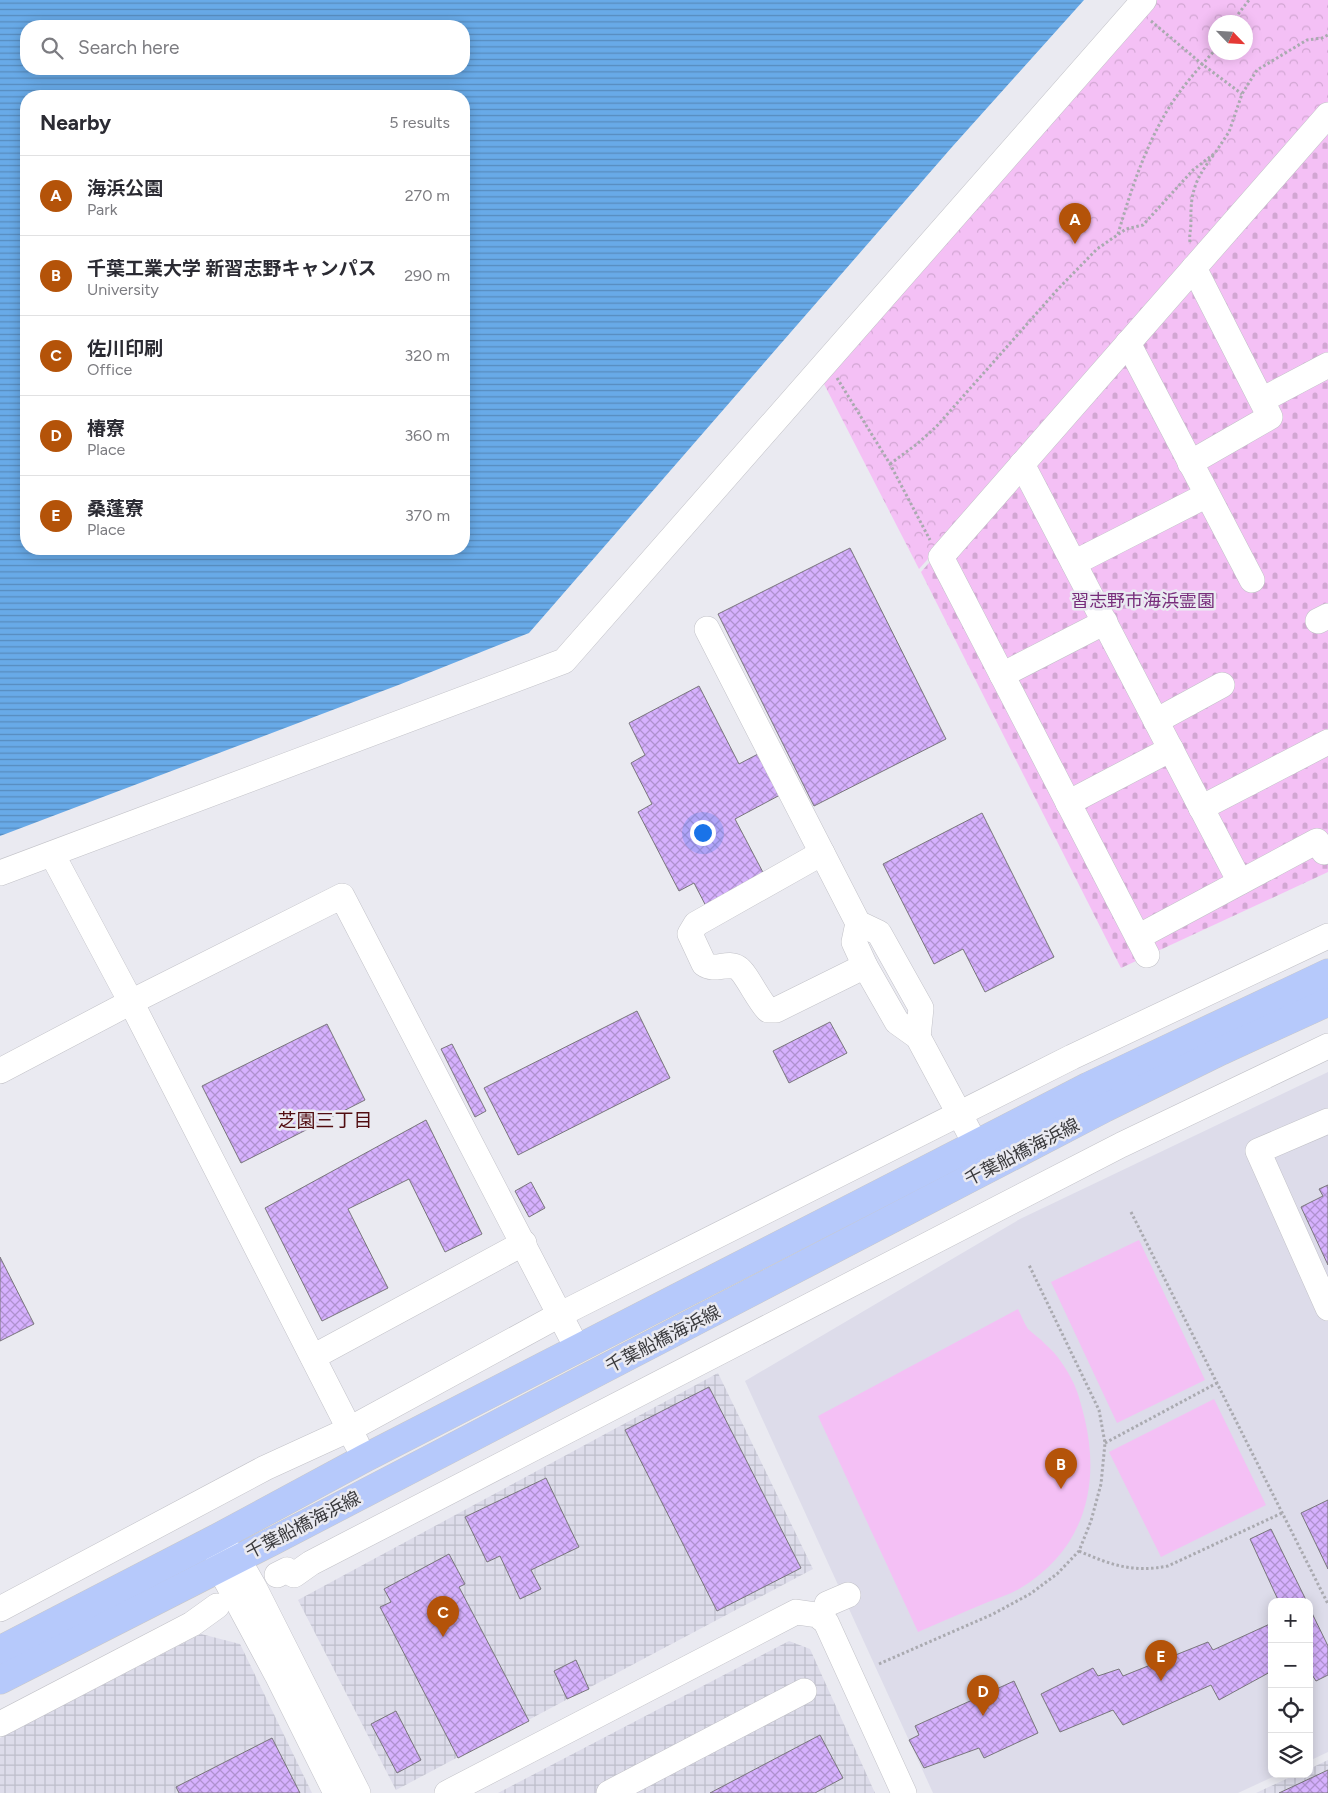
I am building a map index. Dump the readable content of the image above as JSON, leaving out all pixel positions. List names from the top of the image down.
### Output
{
  "streets": {
    "main road": ["千葉船橋海浜線"]
  },
  "districts": ["芝園三丁目"],
  "parks": ["習志野市海浜霊園"],
  "north": "bottom right",
  "page": {
    "search": "Search here",
    "heading": ["Nearby", "5 results"],
    "list": [
      {
        "mark": "A",
        "name": "海浜公園",
        "note": "Park",
        "value": "270 m"
      },
      {
        "mark": "B",
        "name": "千葉工業大学 新習志野キャンパス",
        "note": "University",
        "value": "290 m"
      },
      {
        "mark": "C",
        "name": "佐川印刷",
        "note": "Office",
        "value": "320 m"
      },
      {
        "mark": "D",
        "name": "椿寮",
        "note": "Place",
        "value": "360 m"
      },
      {
        "mark": "E",
        "name": "桑蓬寮",
        "note": "Place",
        "value": "370 m"
      }
    ],
    "pins": [
      "A",
      "B",
      "C",
      "E",
      "D"
    ],
    "map_buttons": ["+", "−"]
  }
}
